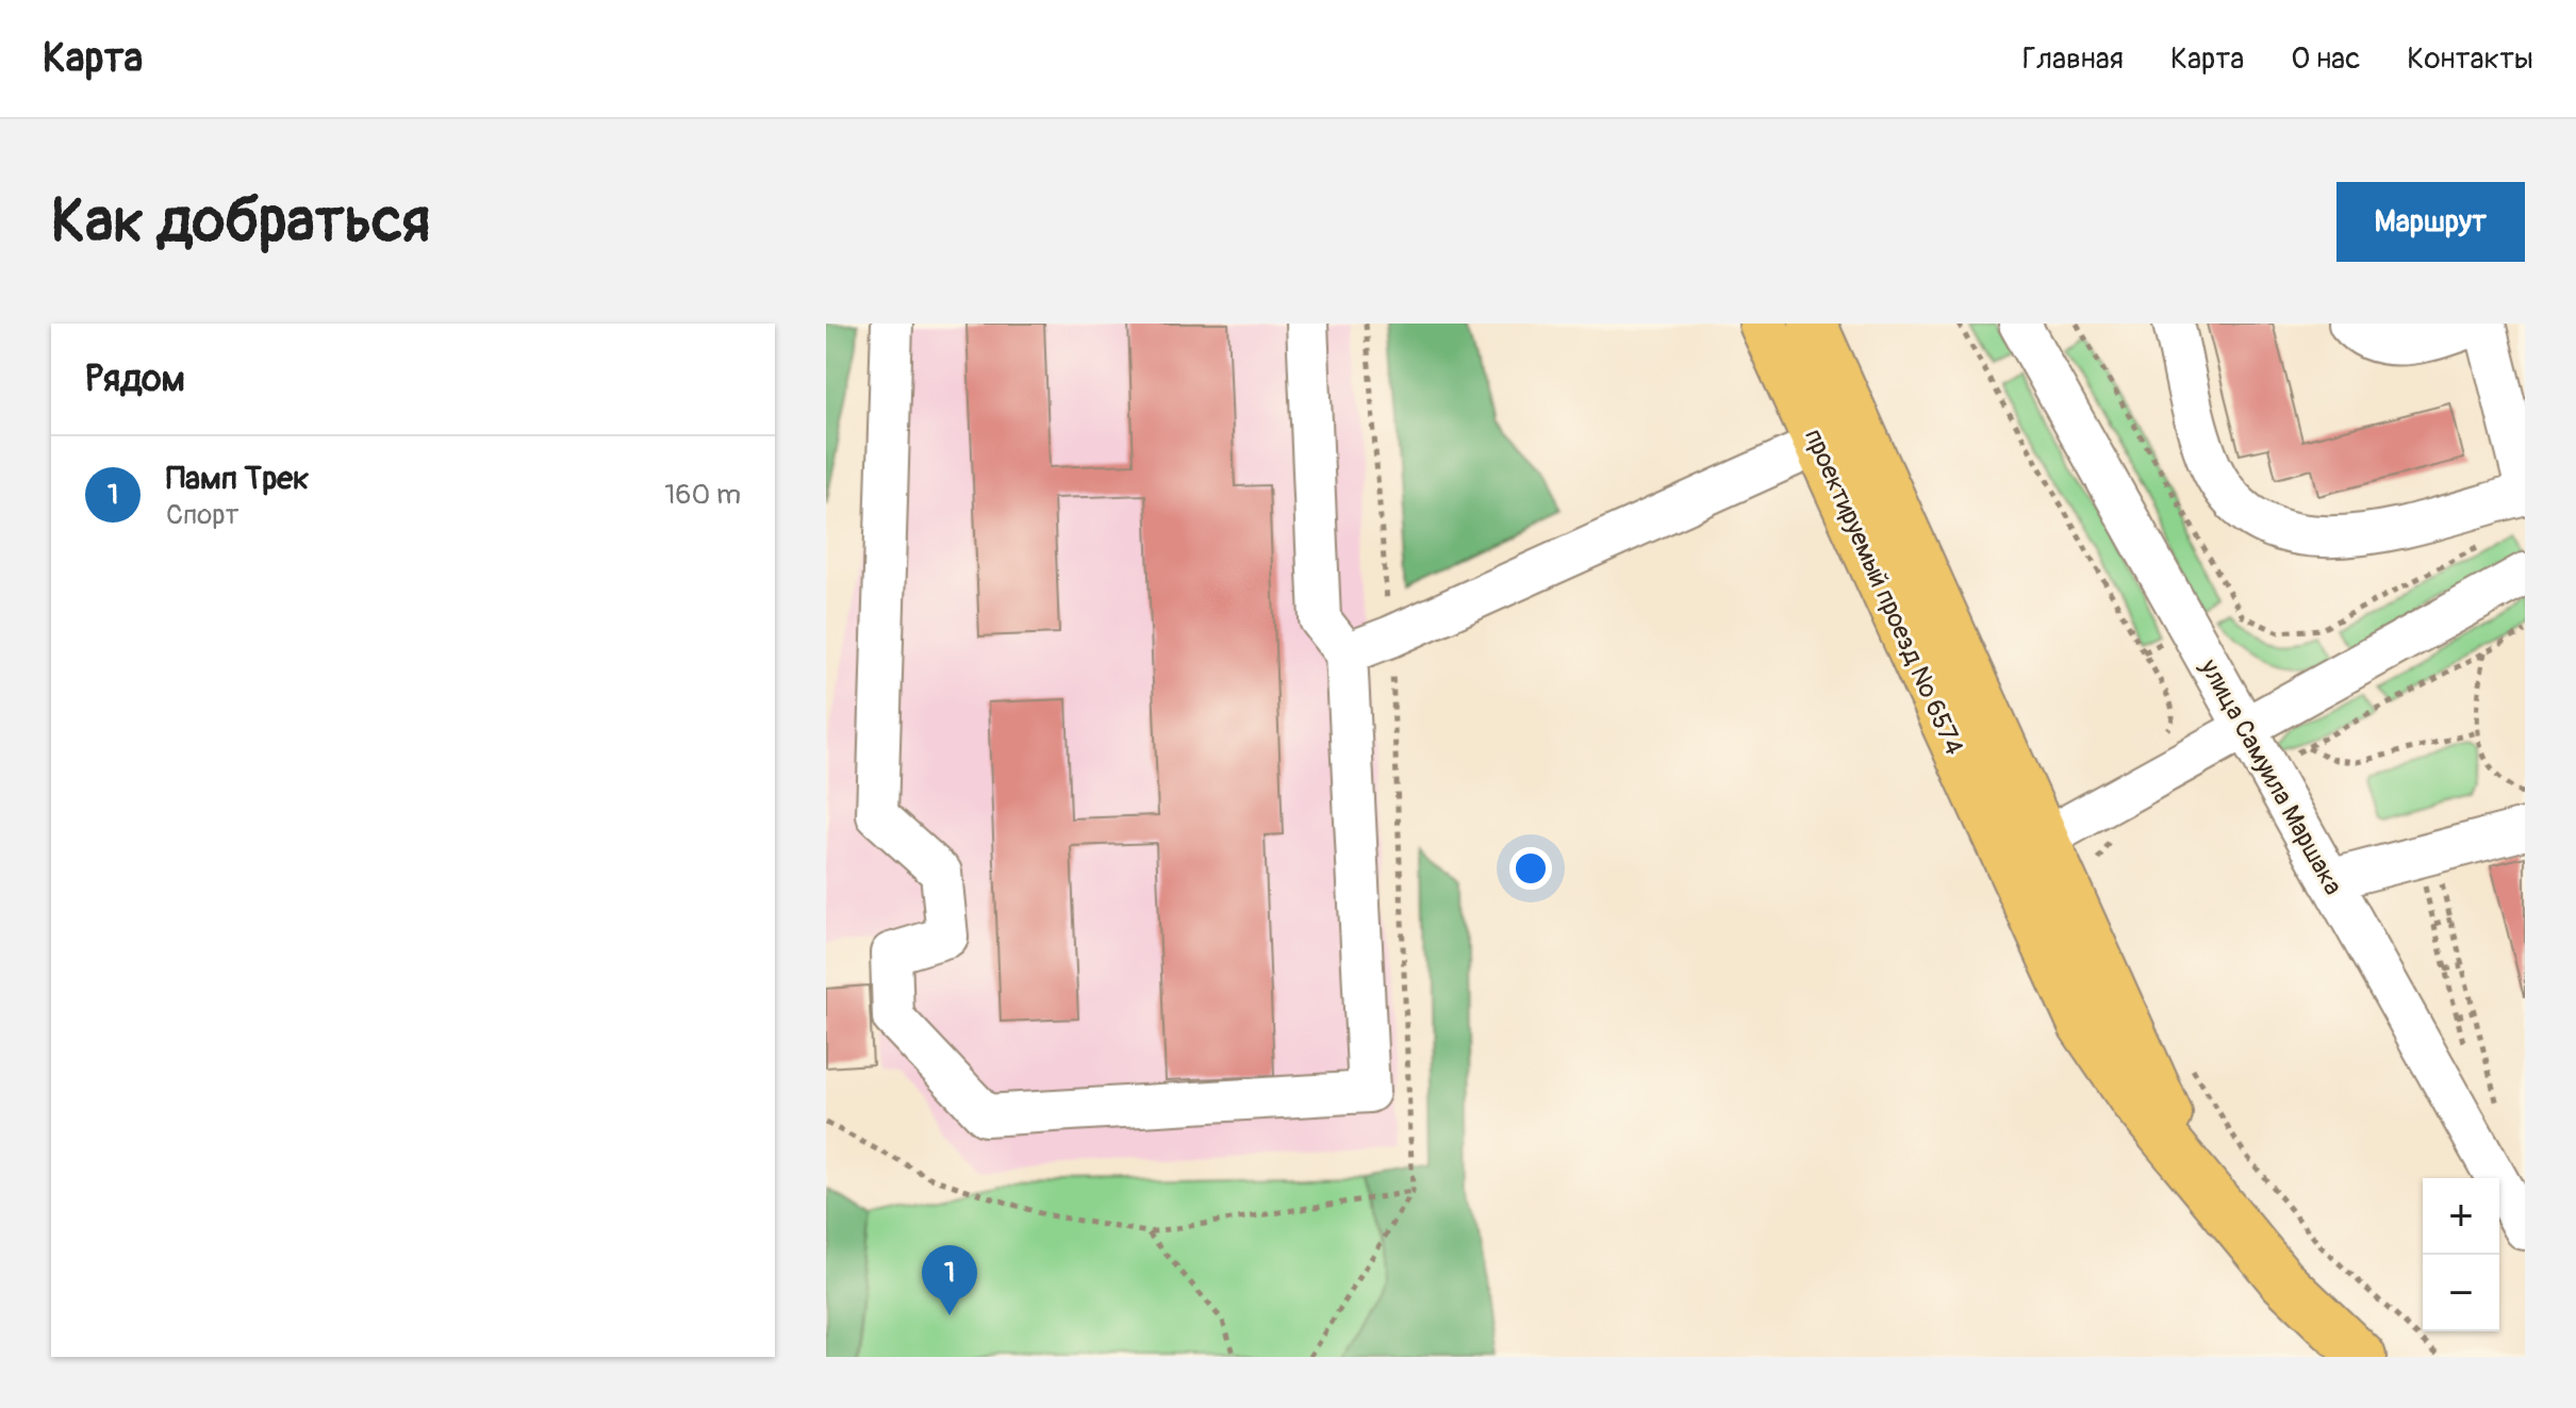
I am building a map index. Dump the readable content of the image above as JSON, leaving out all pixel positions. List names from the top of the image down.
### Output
{
  "streets": {
    "main road": ["проектируемый проезд № 6574"],
    "street": ["улица Самуила Маршака"]
  },
  "page": {
    "header": "Карта",
    "nav": [
      "Главная",
      "Карта",
      "О нас",
      "Контакты"
    ],
    "buttons": "Маршрут",
    "title": "Как добраться",
    "heading": "Рядом",
    "list": [
      {
        "mark": "1",
        "name": "Памп Трек",
        "note": "Спорт",
        "value": "160 m"
      }
    ],
    "map_buttons": ["+", "−"],
    "pins": "1"
  }
}
